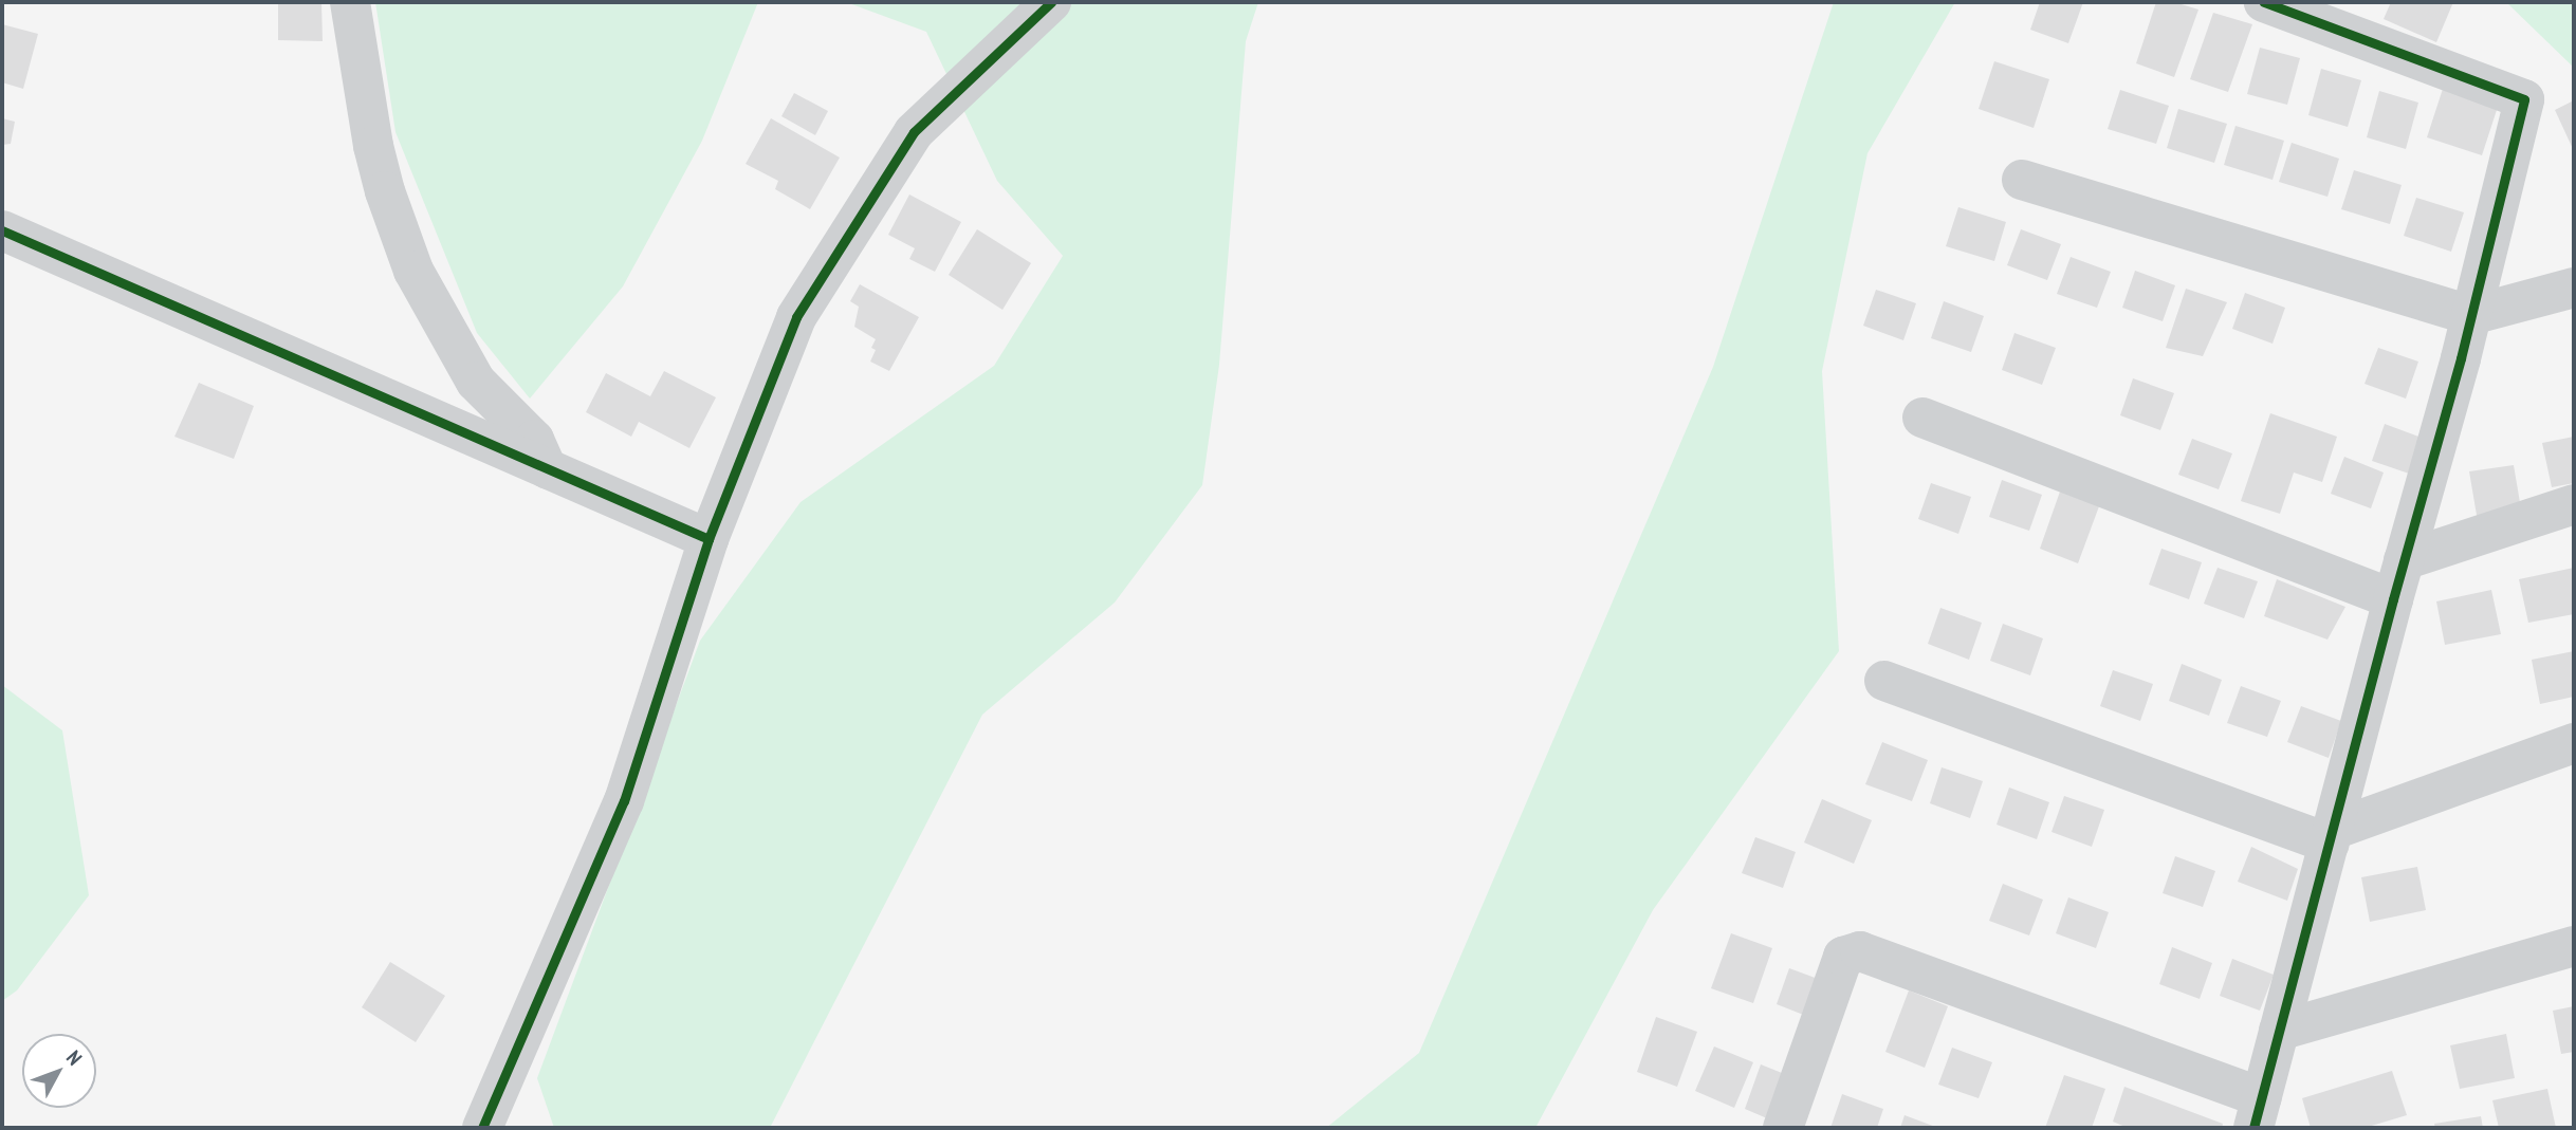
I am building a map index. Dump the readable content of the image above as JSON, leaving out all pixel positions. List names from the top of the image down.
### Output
{
  "north": "top right"
}
